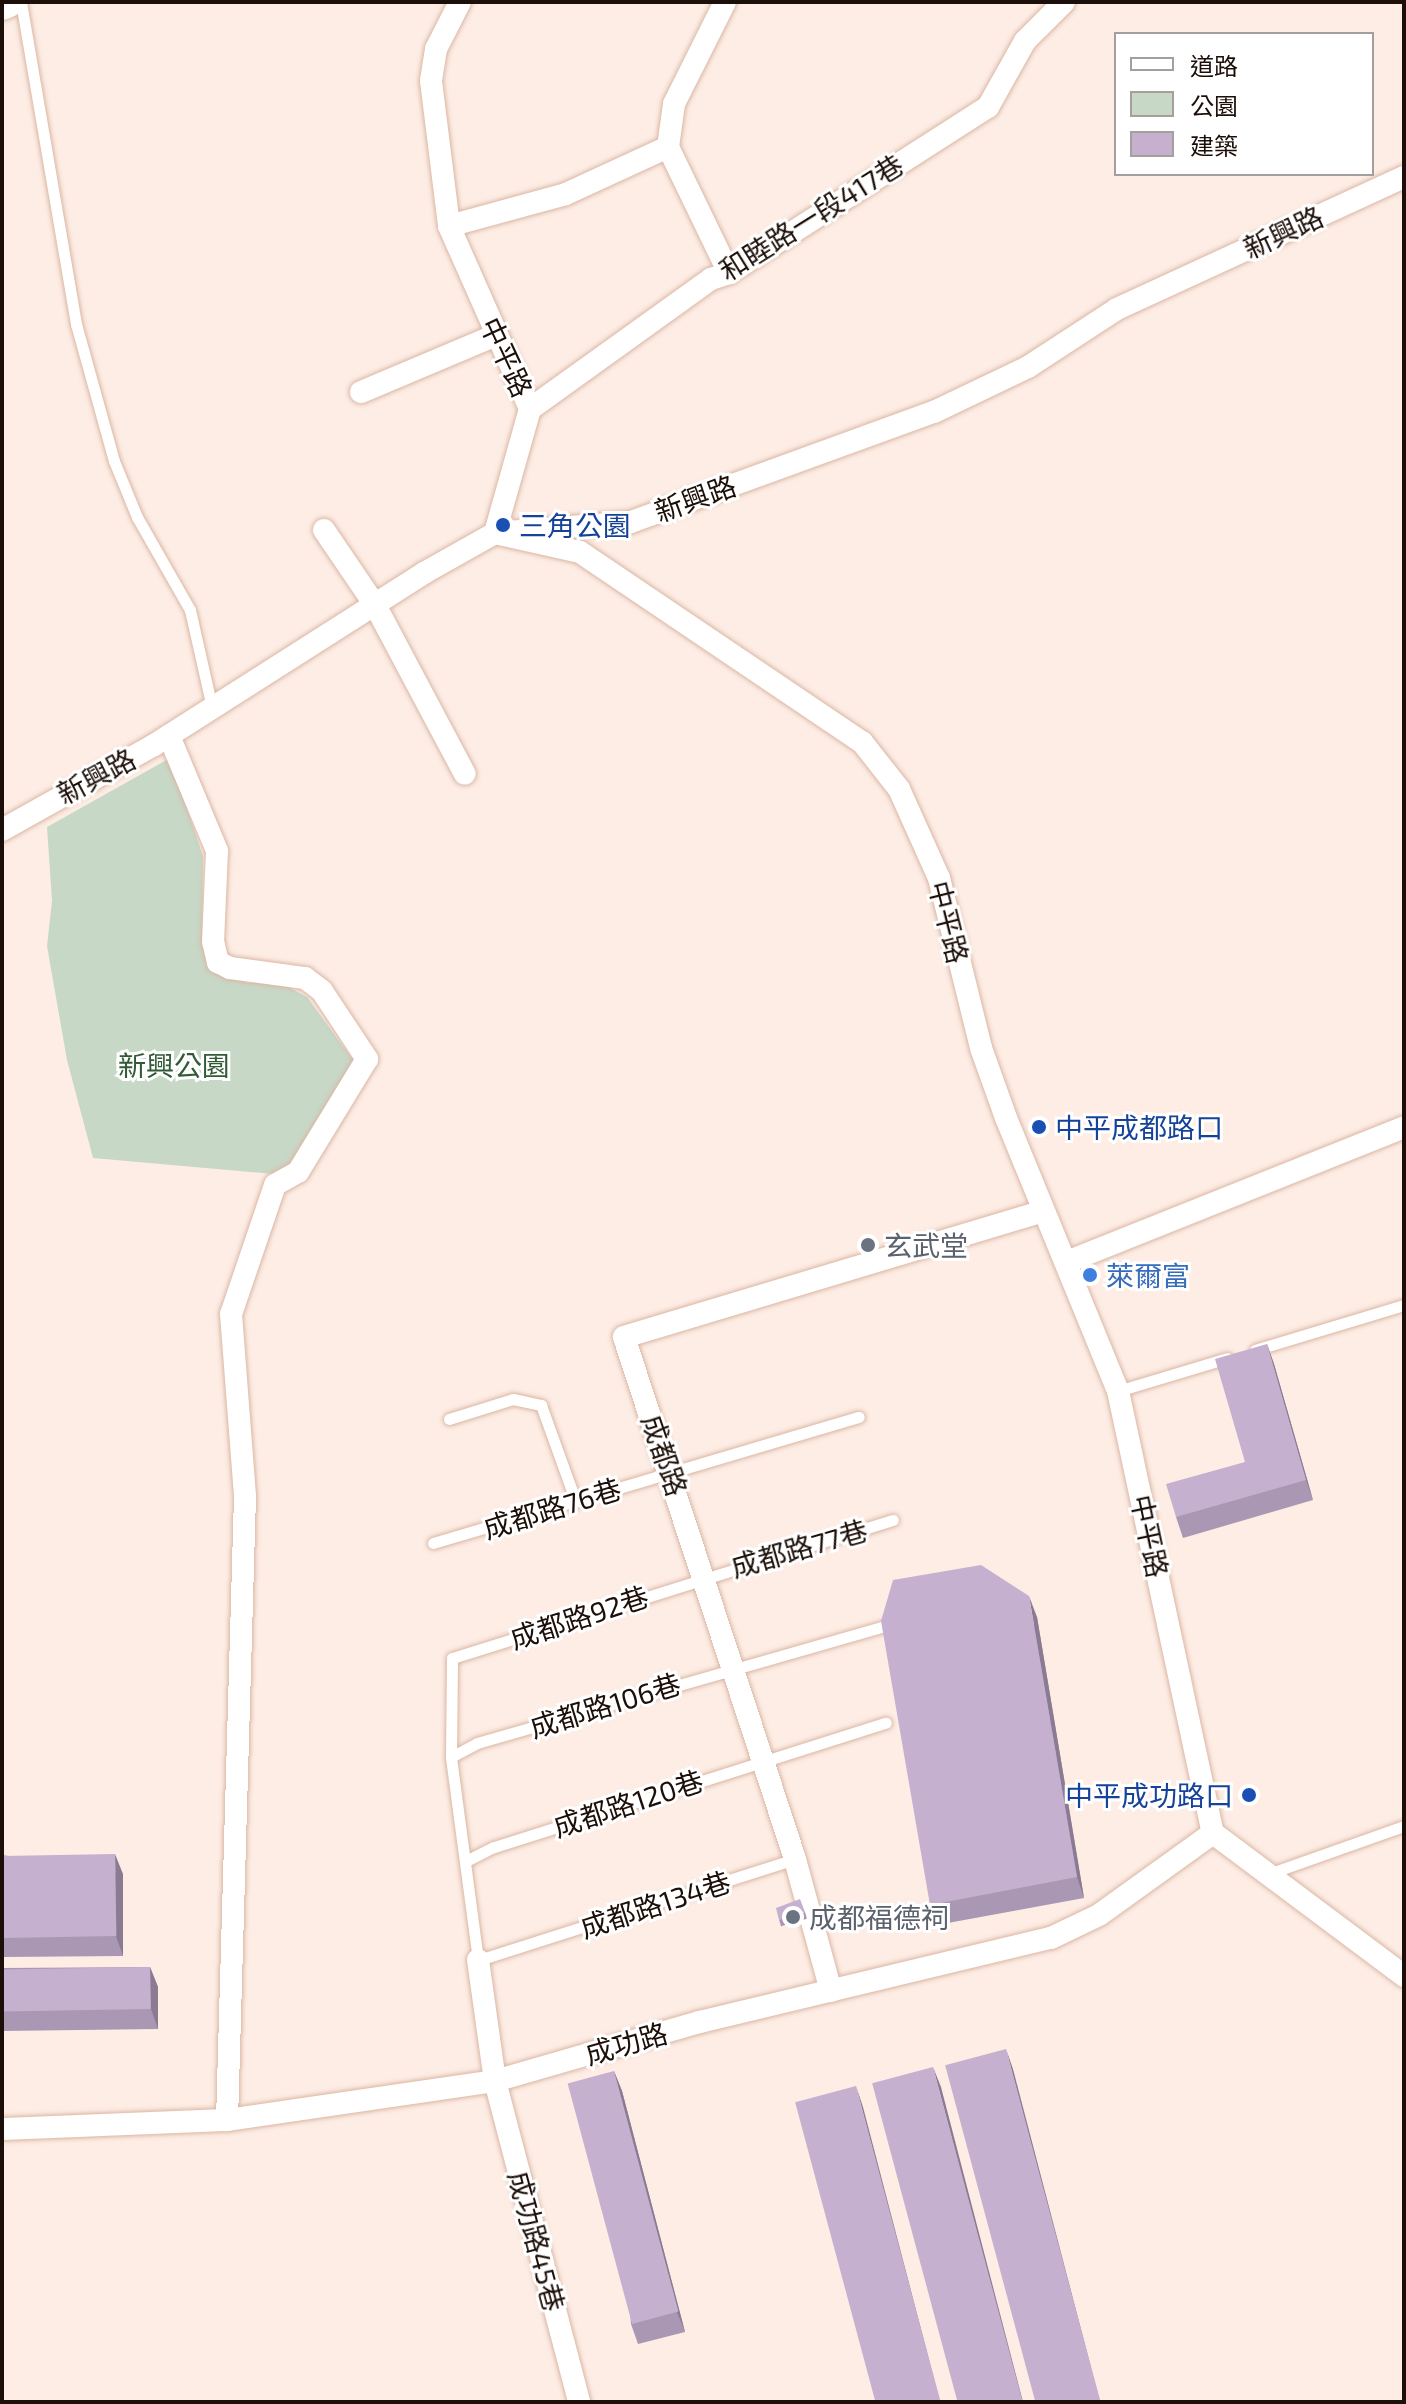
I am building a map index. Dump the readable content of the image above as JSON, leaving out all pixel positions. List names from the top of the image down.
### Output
{
  "streets": {
    "street": [
      "和睦路一段417巷",
      "新興路",
      "中平路",
      "成都路",
      "成功路",
      "成功路45巷"
    ],
    "lane": [
      "成都路76巷",
      "成都路77巷",
      "成都路92巷",
      "成都路106巷",
      "成都路120巷",
      "成都路134巷"
    ]
  },
  "crossings": [
    ["和睦路一段417巷", "中平路"],
    ["新興路", "中平路"],
    ["中平路", "成都路"],
    ["中平路", "成功路"],
    ["成都路", "成都路76巷"],
    ["成都路", "成都路77巷"],
    ["成都路", "成都路92巷"],
    ["成都路", "成都路106巷"],
    ["成都路", "成都路120巷"],
    ["成都路", "成都路134巷"],
    ["成都路", "成功路"],
    ["成都路77巷", "成都路92巷"],
    ["成都路92巷", "成都路106巷"],
    ["成都路134巷", "成功路45巷"],
    ["成功路", "成功路45巷"]
  ],
  "parks": ["新興公園"],
  "places": [
    "三角公園",
    "中平成都路口",
    "玄武堂",
    "萊爾富",
    "中平成功路口",
    "成都福德祠"
  ],
  "legend": ["道路", "公園", "建築"]
}
